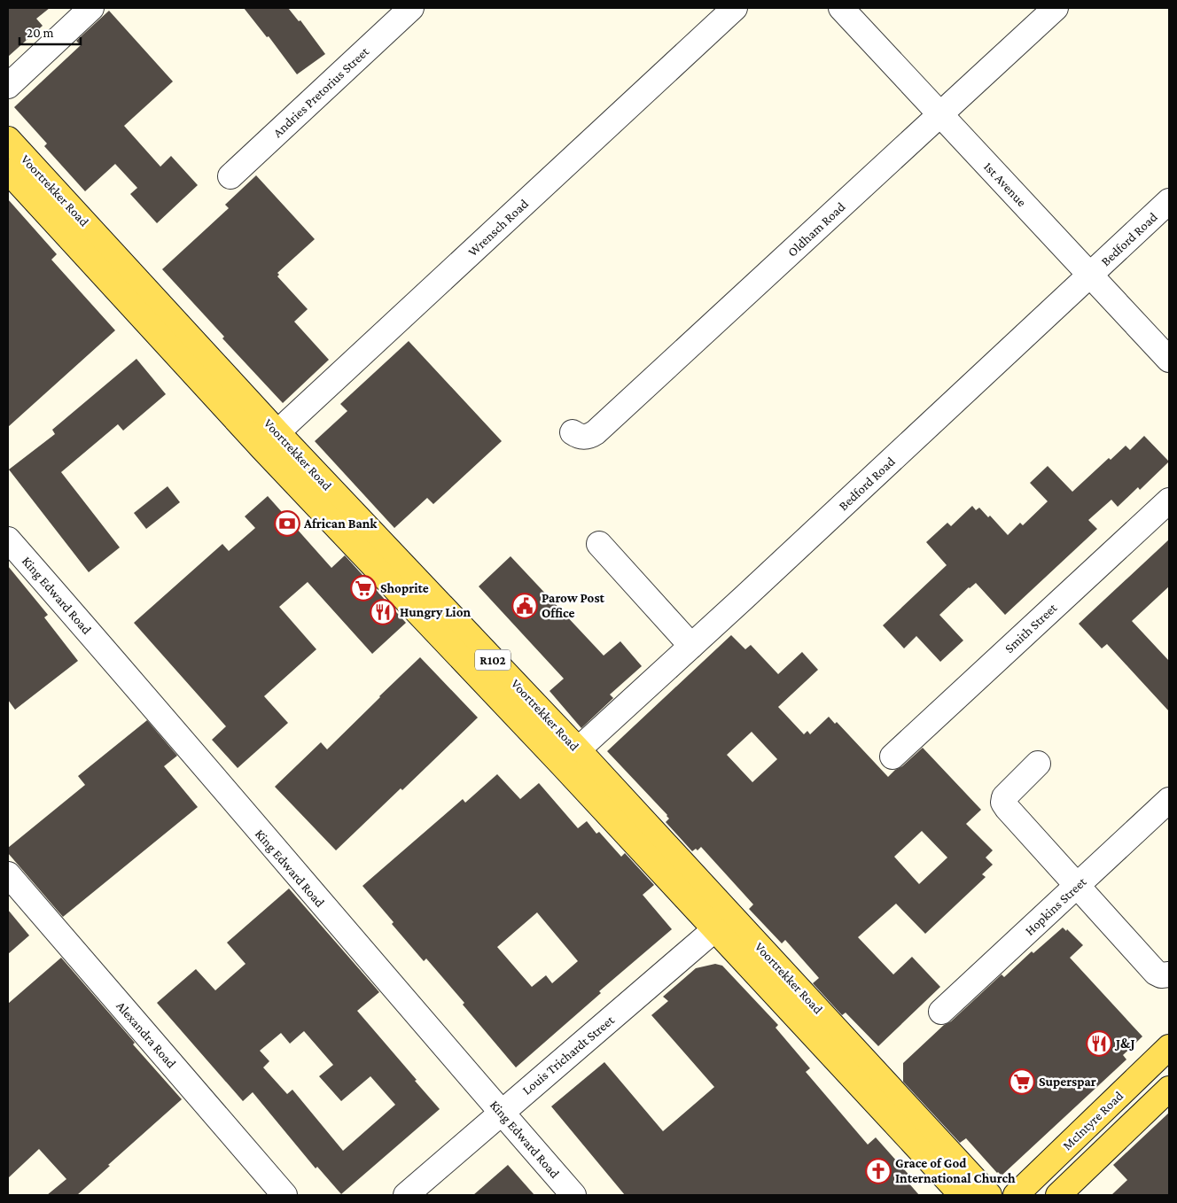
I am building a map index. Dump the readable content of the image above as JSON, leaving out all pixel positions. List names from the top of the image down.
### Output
{
  "streets": {
    "main road": ["Voortrekker Road", "R102", "McIntyre Road"],
    "street": [
      "Andries Pretorius Street",
      "1st Avenue",
      "Wrensch Road",
      "Oldham Road",
      "Bedford Road",
      "King Edward Road",
      "Smith Street",
      "Hopkins Street",
      "Alexandra Road",
      "Louis Trichardt Street"
    ]
  },
  "crossings": [
    ["1st Avenue", "Oldham Road"],
    ["1st Avenue", "Bedford Road"],
    ["Voortrekker Road", "Wrensch Road"],
    ["Voortrekker Road", "Bedford Road"],
    ["Voortrekker Road", "Louis Trichardt Street"],
    ["King Edward Road", "Louis Trichardt Street"]
  ],
  "places": {
    "bank": ["African Bank"],
    "supermarket": ["Shoprite", "Superspar"],
    "public building": ["Parow Post Office"],
    "restaurant": ["Hungry Lion", "J&J"],
    "church": ["Grace of God International Church"]
  },
  "scale_bar": "20 m"
}
